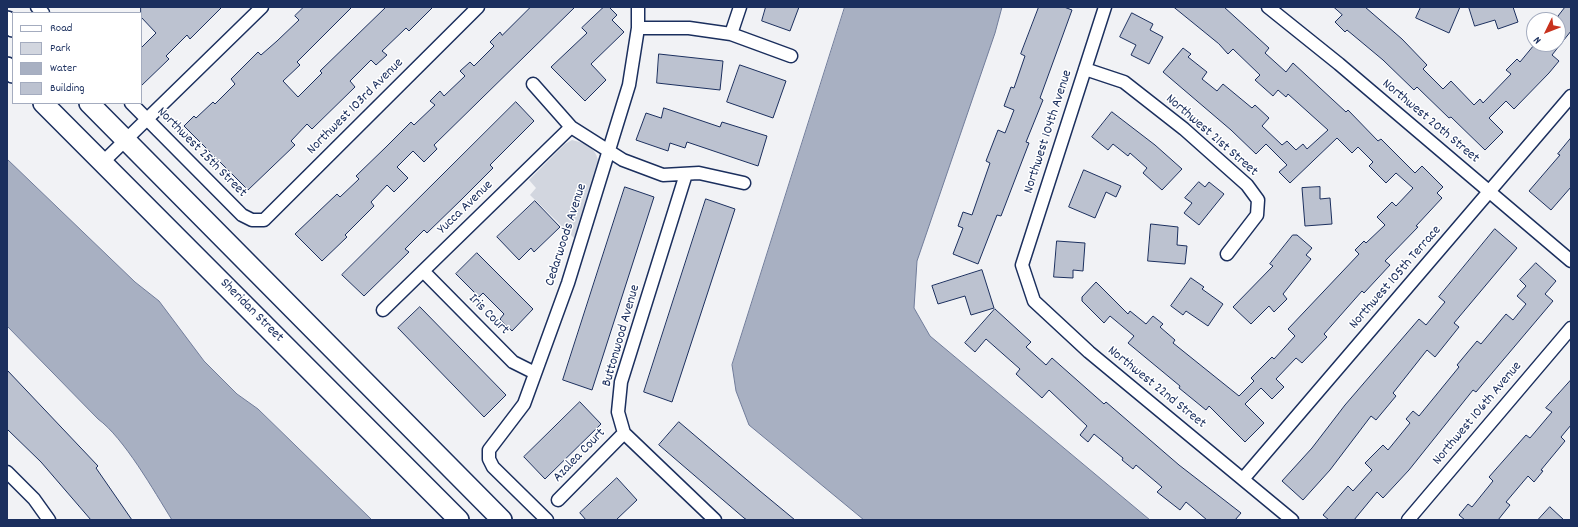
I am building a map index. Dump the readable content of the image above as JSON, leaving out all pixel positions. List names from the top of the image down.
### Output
{
  "streets": {
    "main road": ["Sheridan Street"],
    "street": [
      "Northwest 103rd Avenue",
      "Northwest 20th Street",
      "Northwest 104th Avenue",
      "Northwest 21st Street",
      "Northwest 25th Street",
      "Yucca Avenue",
      "Cedarwoods Avenue",
      "Northwest 105th Terrace",
      "Iris Court",
      "Buttonwood Avenue",
      "Northwest 22nd Street",
      "Northwest 106th Avenue",
      "Azalea Court"
    ]
  },
  "crossings": [
    ["Northwest 103rd Avenue", "Northwest 25th Street"],
    ["Northwest 20th Street", "Northwest 105th Terrace"],
    ["Northwest 104th Avenue", "Northwest 21st Street"],
    ["Northwest 104th Avenue", "Northwest 22nd Street"],
    ["Yucca Avenue", "Iris Court"],
    ["Cedarwoods Avenue", "Iris Court"],
    ["Northwest 105th Terrace", "Northwest 22nd Street"],
    ["Buttonwood Avenue", "Azalea Court"]
  ],
  "legend": [
    "Road",
    "Park",
    "Water",
    "Building"
  ],
  "north": "bottom left"
}
